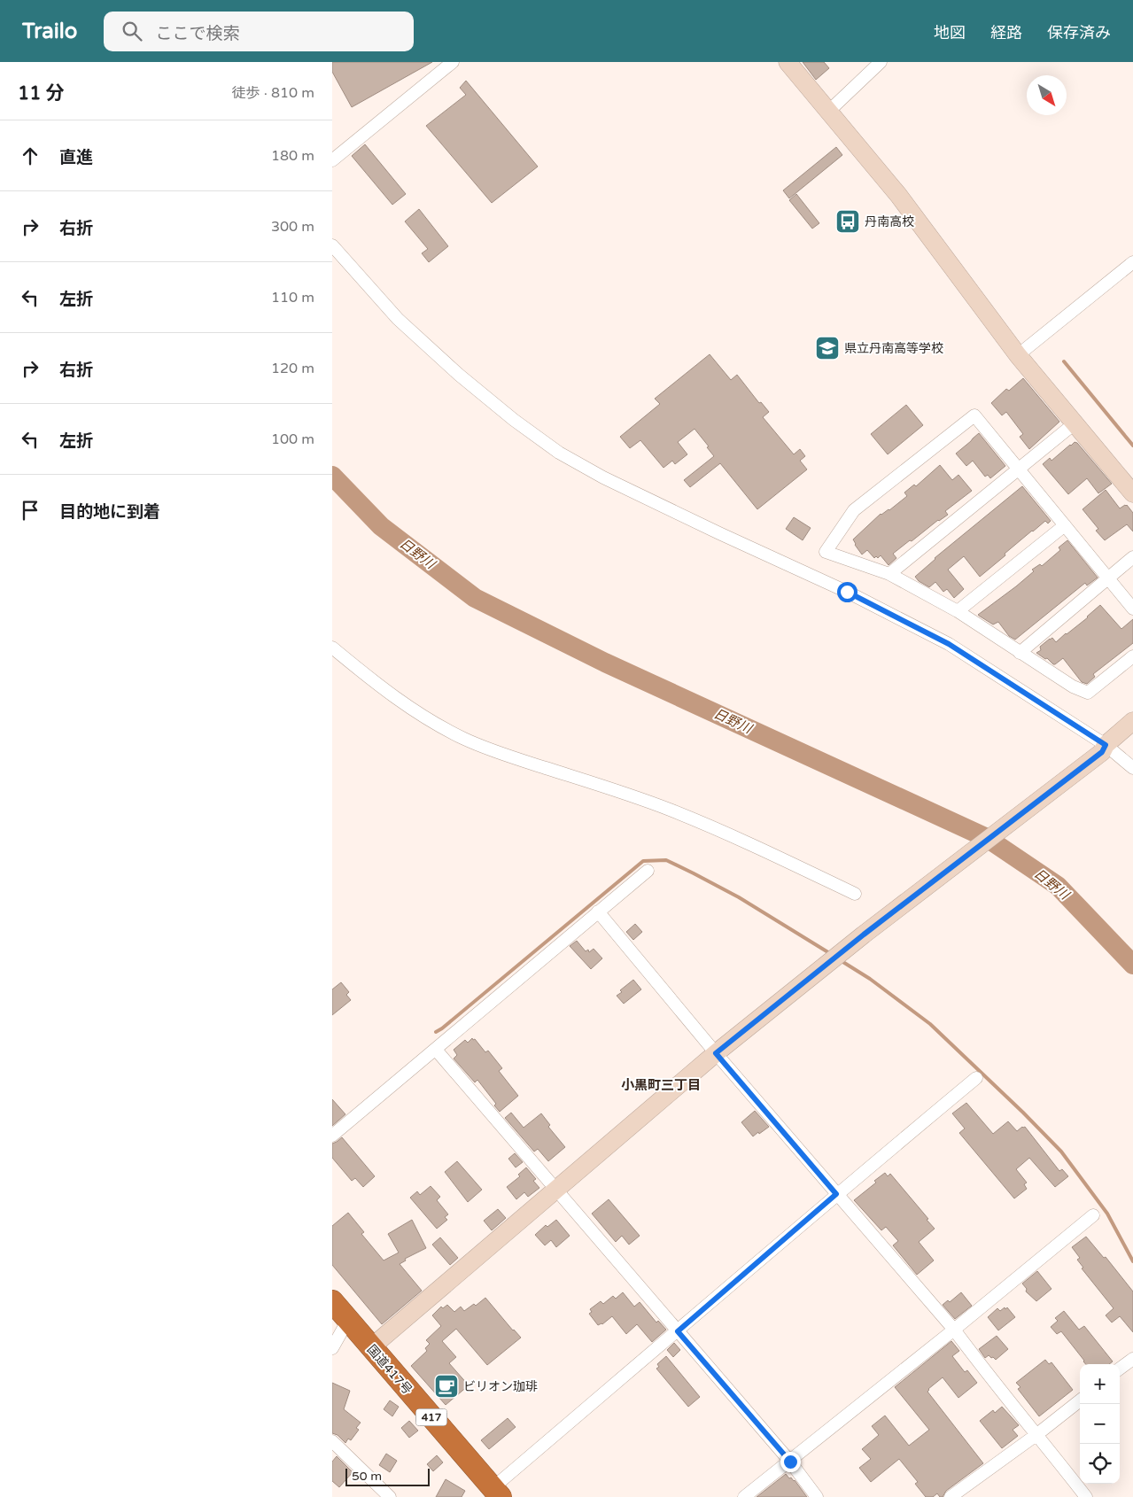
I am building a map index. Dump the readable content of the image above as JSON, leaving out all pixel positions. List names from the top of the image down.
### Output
{
  "streets": {
    "highway": ["国道417号", "417"]
  },
  "districts": ["小黒町三丁目"],
  "water": ["日野川"],
  "places": {
    "bus stop": ["丹南高校"],
    "school or university": ["県立丹南高等学校"],
    "cafe": ["ビリオン珈琲"]
  },
  "scale_bar": "50 m",
  "north": "bottom right",
  "page": {
    "header": "Trailo",
    "search": "ここで検索",
    "nav": ["地図", "経路", "保存済み"],
    "heading": ["11 分", "徒歩 · 810 m"],
    "list": [
      ["直進", "180 m"],
      ["右折", "300 m"],
      ["左折", "110 m"],
      ["右折", "120 m"],
      ["左折", "100 m"],
      "目的地に到着"
    ],
    "map_buttons": ["+", "−"],
    "scale": "50 m"
  }
}
